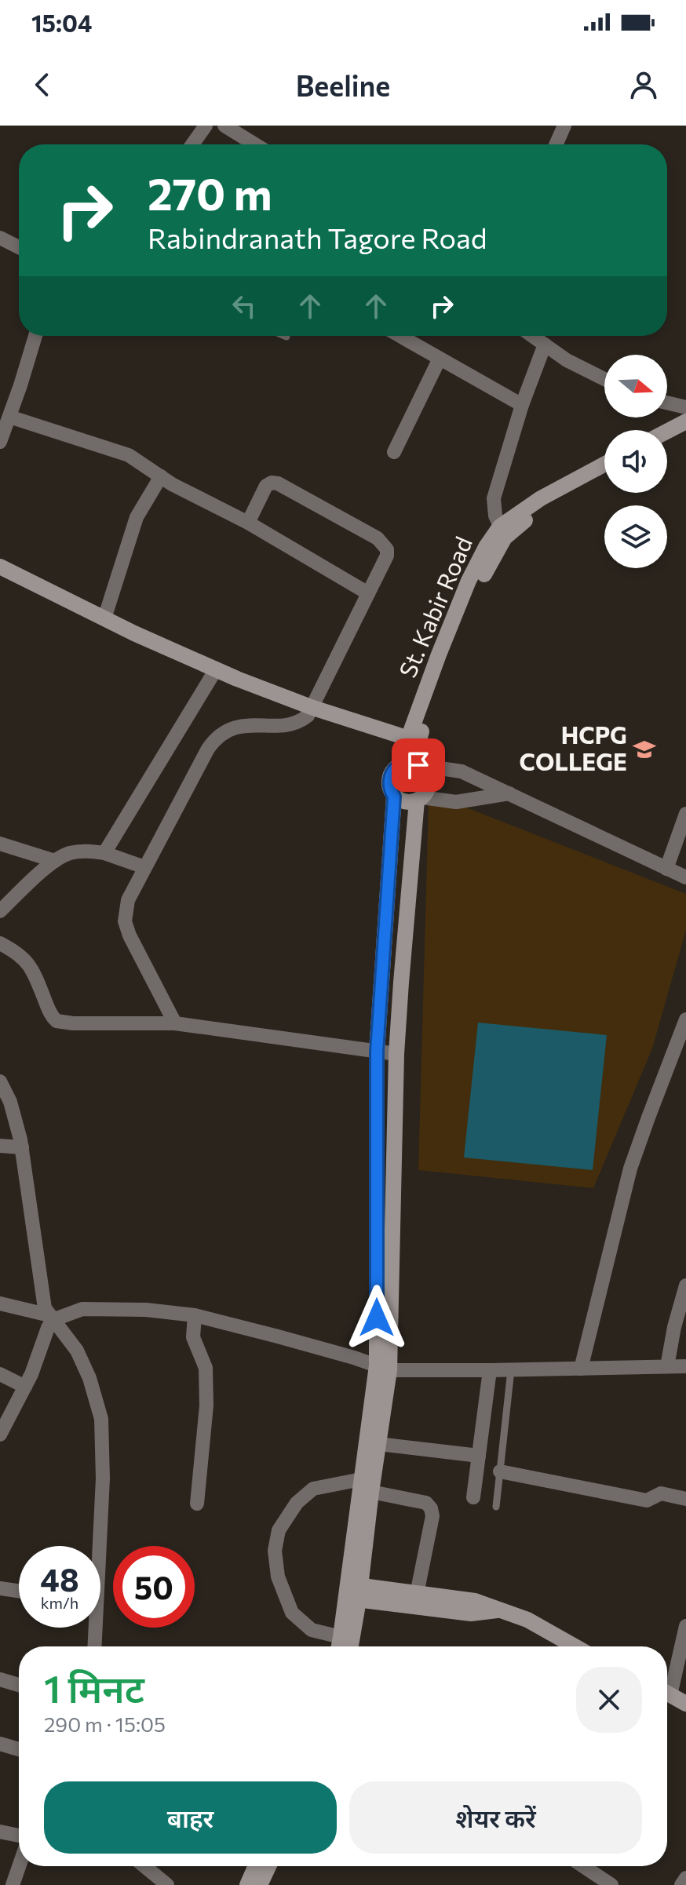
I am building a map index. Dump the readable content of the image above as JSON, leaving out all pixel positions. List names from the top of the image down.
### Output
{
  "streets": {
    "main road": ["St. Kabir Road"]
  },
  "places": {
    "school or university": ["HCPG COLLEGE"]
  },
  "north": "right",
  "page": {
    "status": "15:04",
    "header": "Beeline",
    "turn": ["270 m", "Rabindranath Tagore Road"],
    "speed": "48 km/h",
    "limit": "50",
    "heading": ["1 मिनट", "290 m · 15:05"],
    "buttons": ["बाहर", "शेयर करें"]
  }
}
